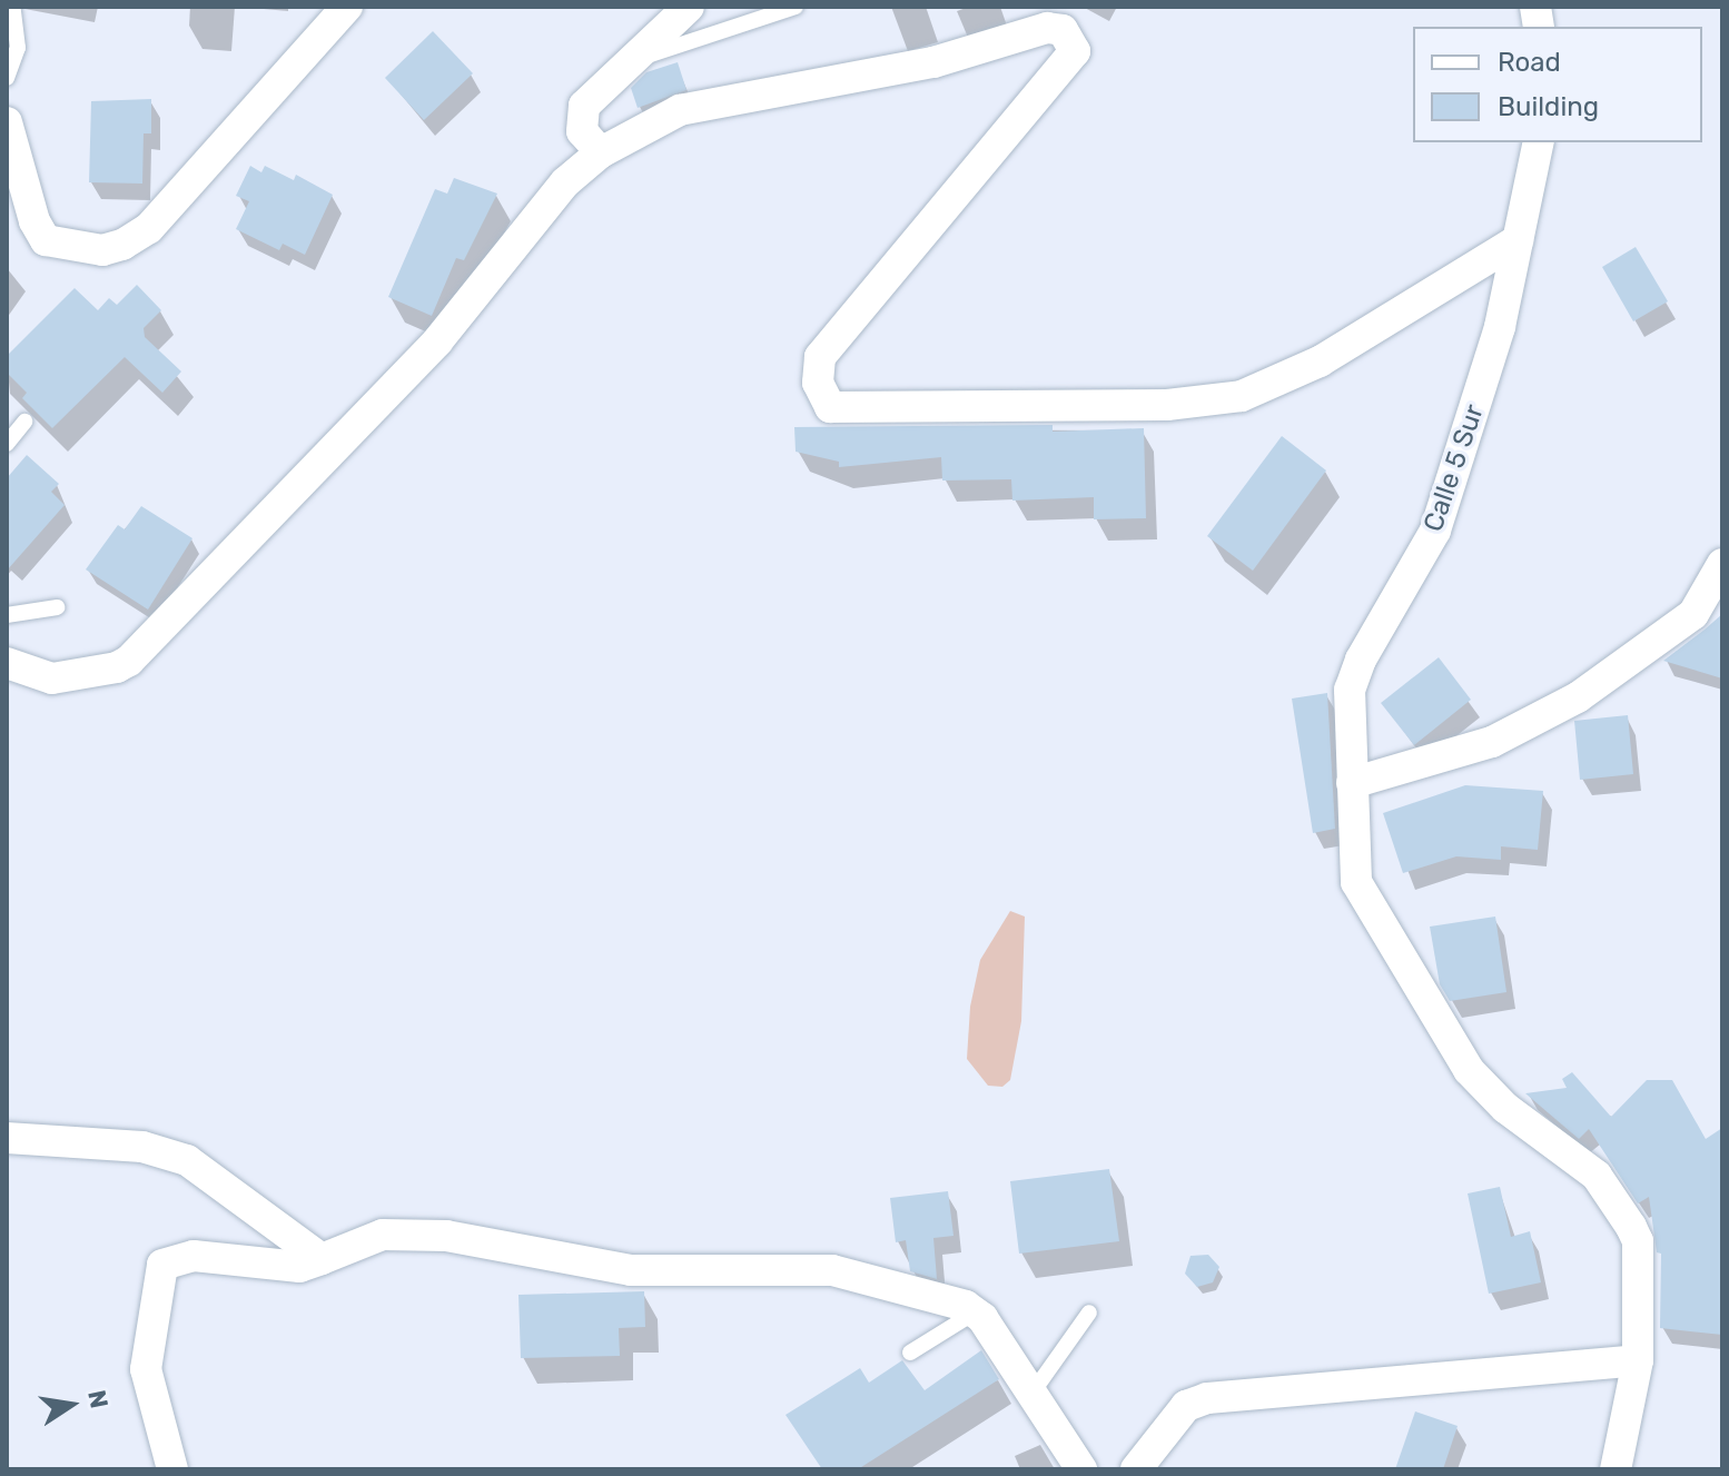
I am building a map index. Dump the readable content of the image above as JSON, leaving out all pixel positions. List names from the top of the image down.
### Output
{
  "streets": {
    "street": ["Calle 5 Sur"]
  },
  "legend": ["Road", "Building"],
  "north": "right"
}
